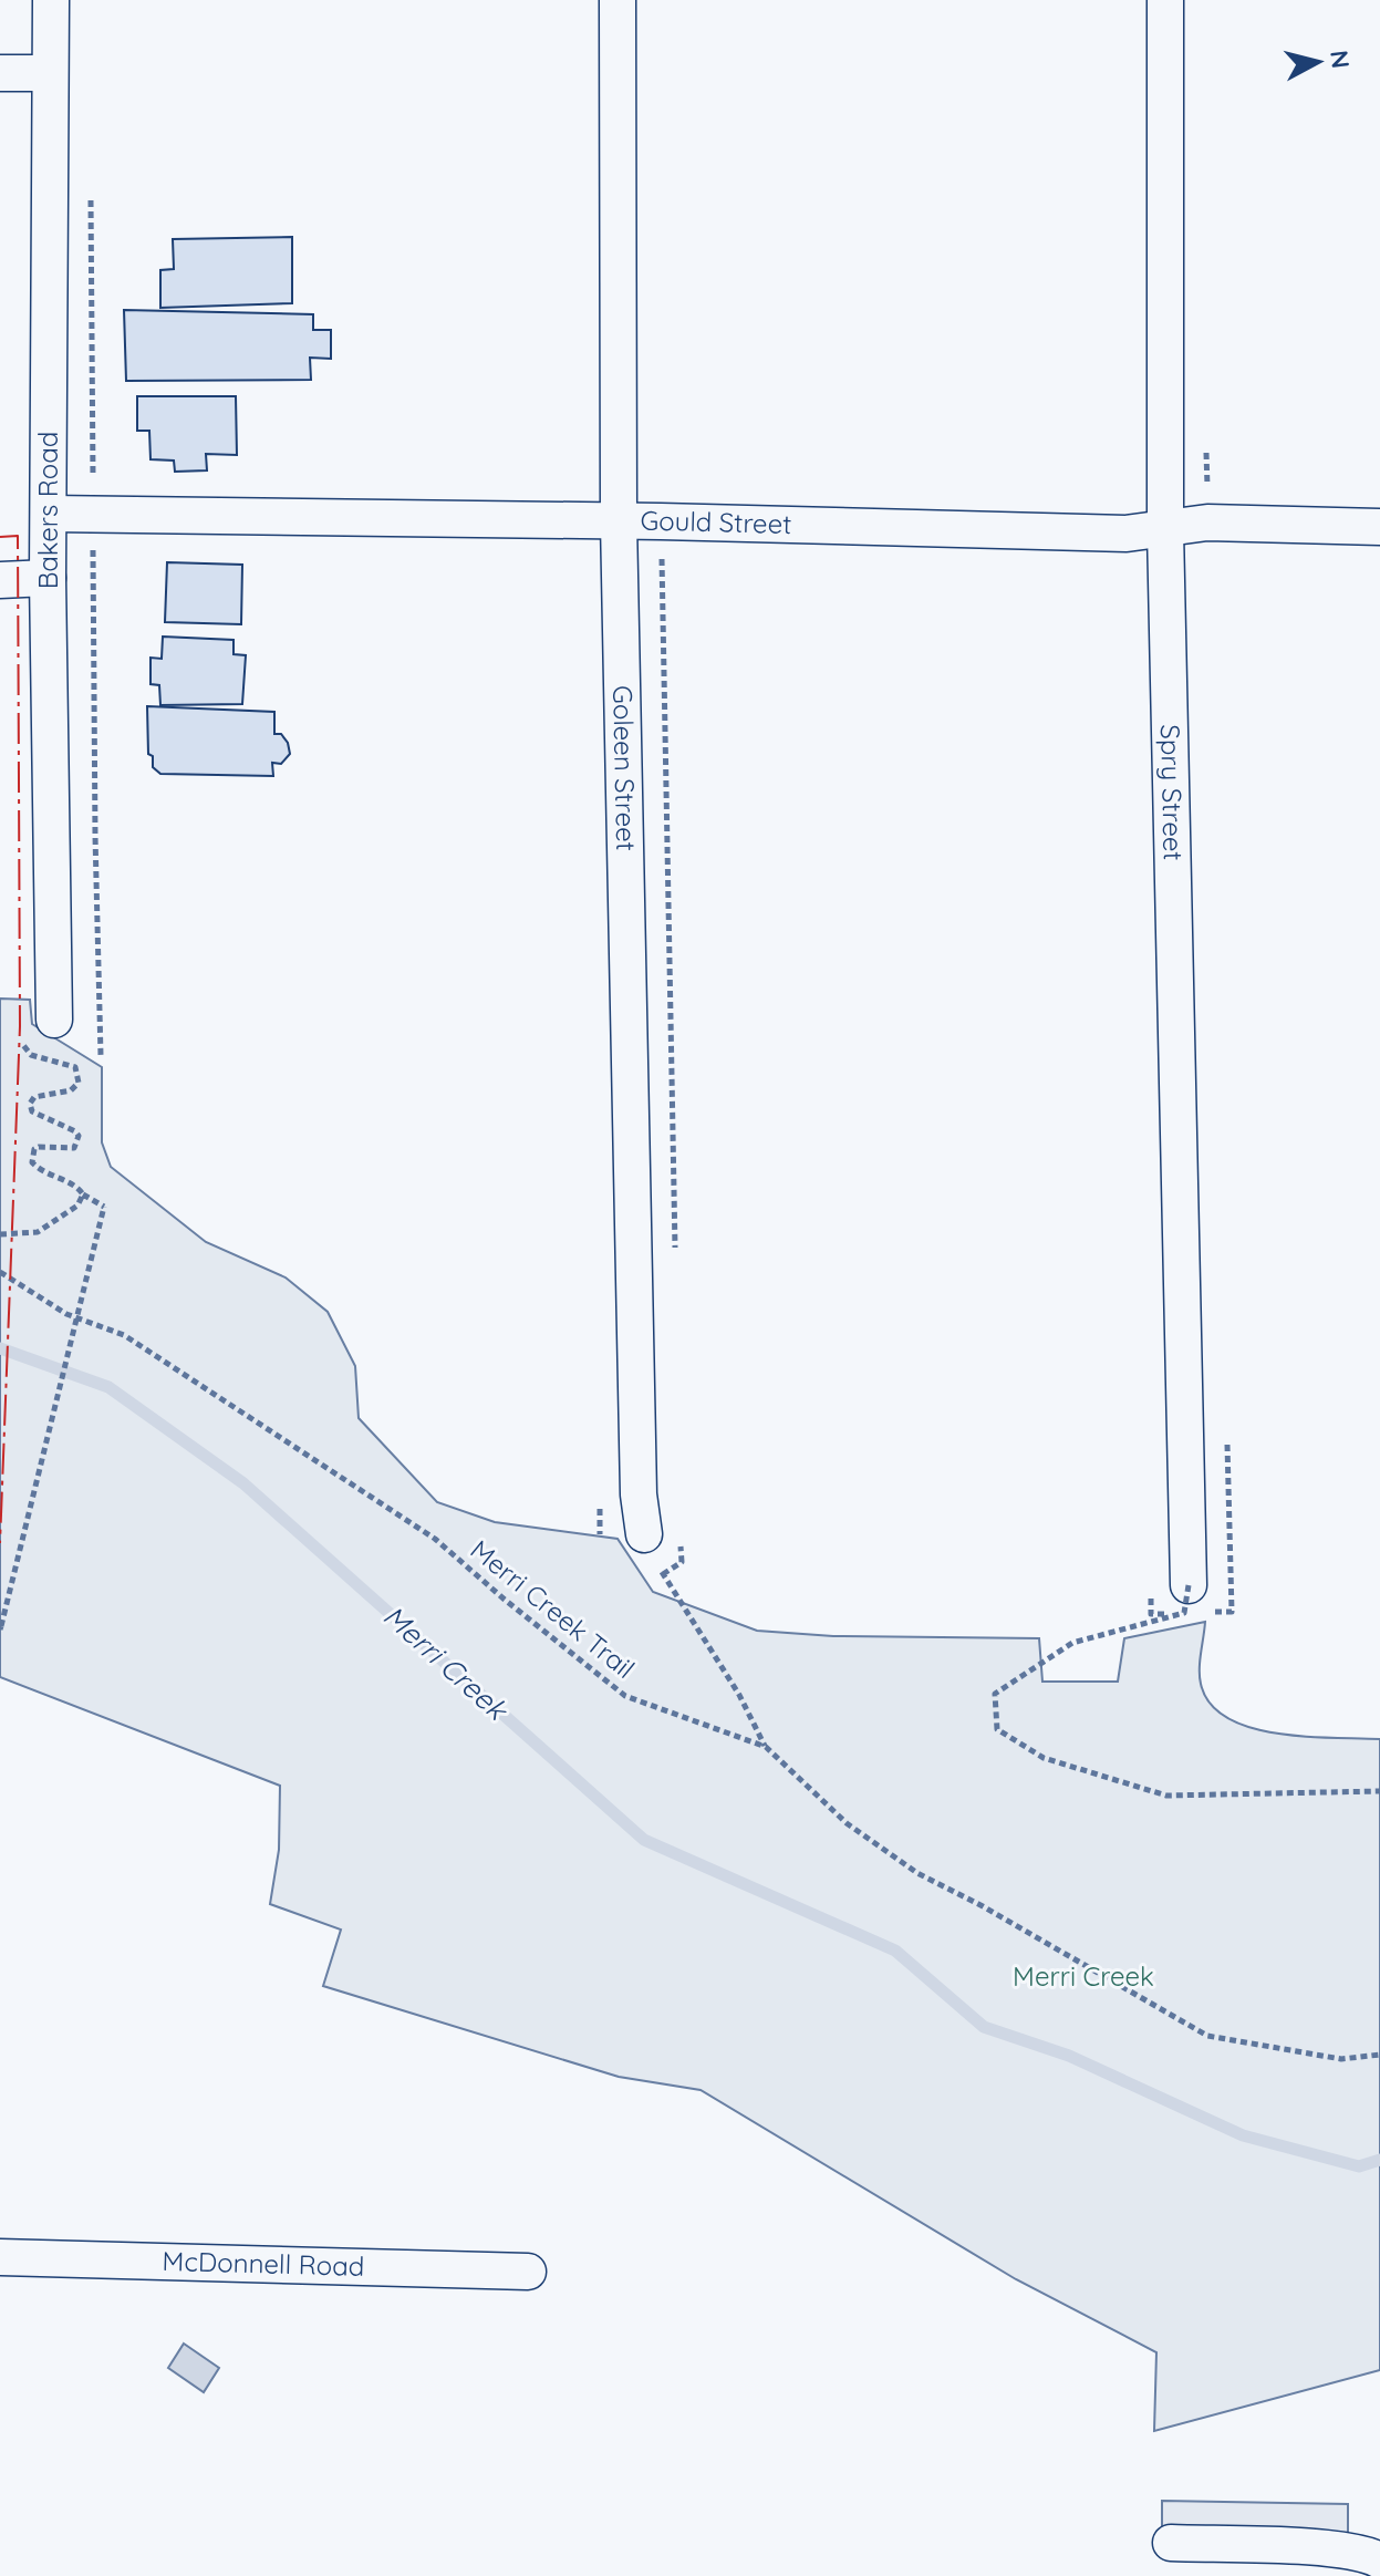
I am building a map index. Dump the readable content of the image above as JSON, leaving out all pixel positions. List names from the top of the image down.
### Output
{
  "streets": {
    "street": [
      "Bakers Road",
      "Gould Street",
      "Goleen Street",
      "Spry Street",
      "McDonnell Road"
    ],
    "path": ["Merri Creek Trail"]
  },
  "crossings": [
    ["Bakers Road", "Gould Street"],
    ["Gould Street", "Goleen Street"],
    ["Gould Street", "Spry Street"]
  ],
  "water": ["Merri Creek"],
  "parks": ["Merri Creek"],
  "north": "right"
}
